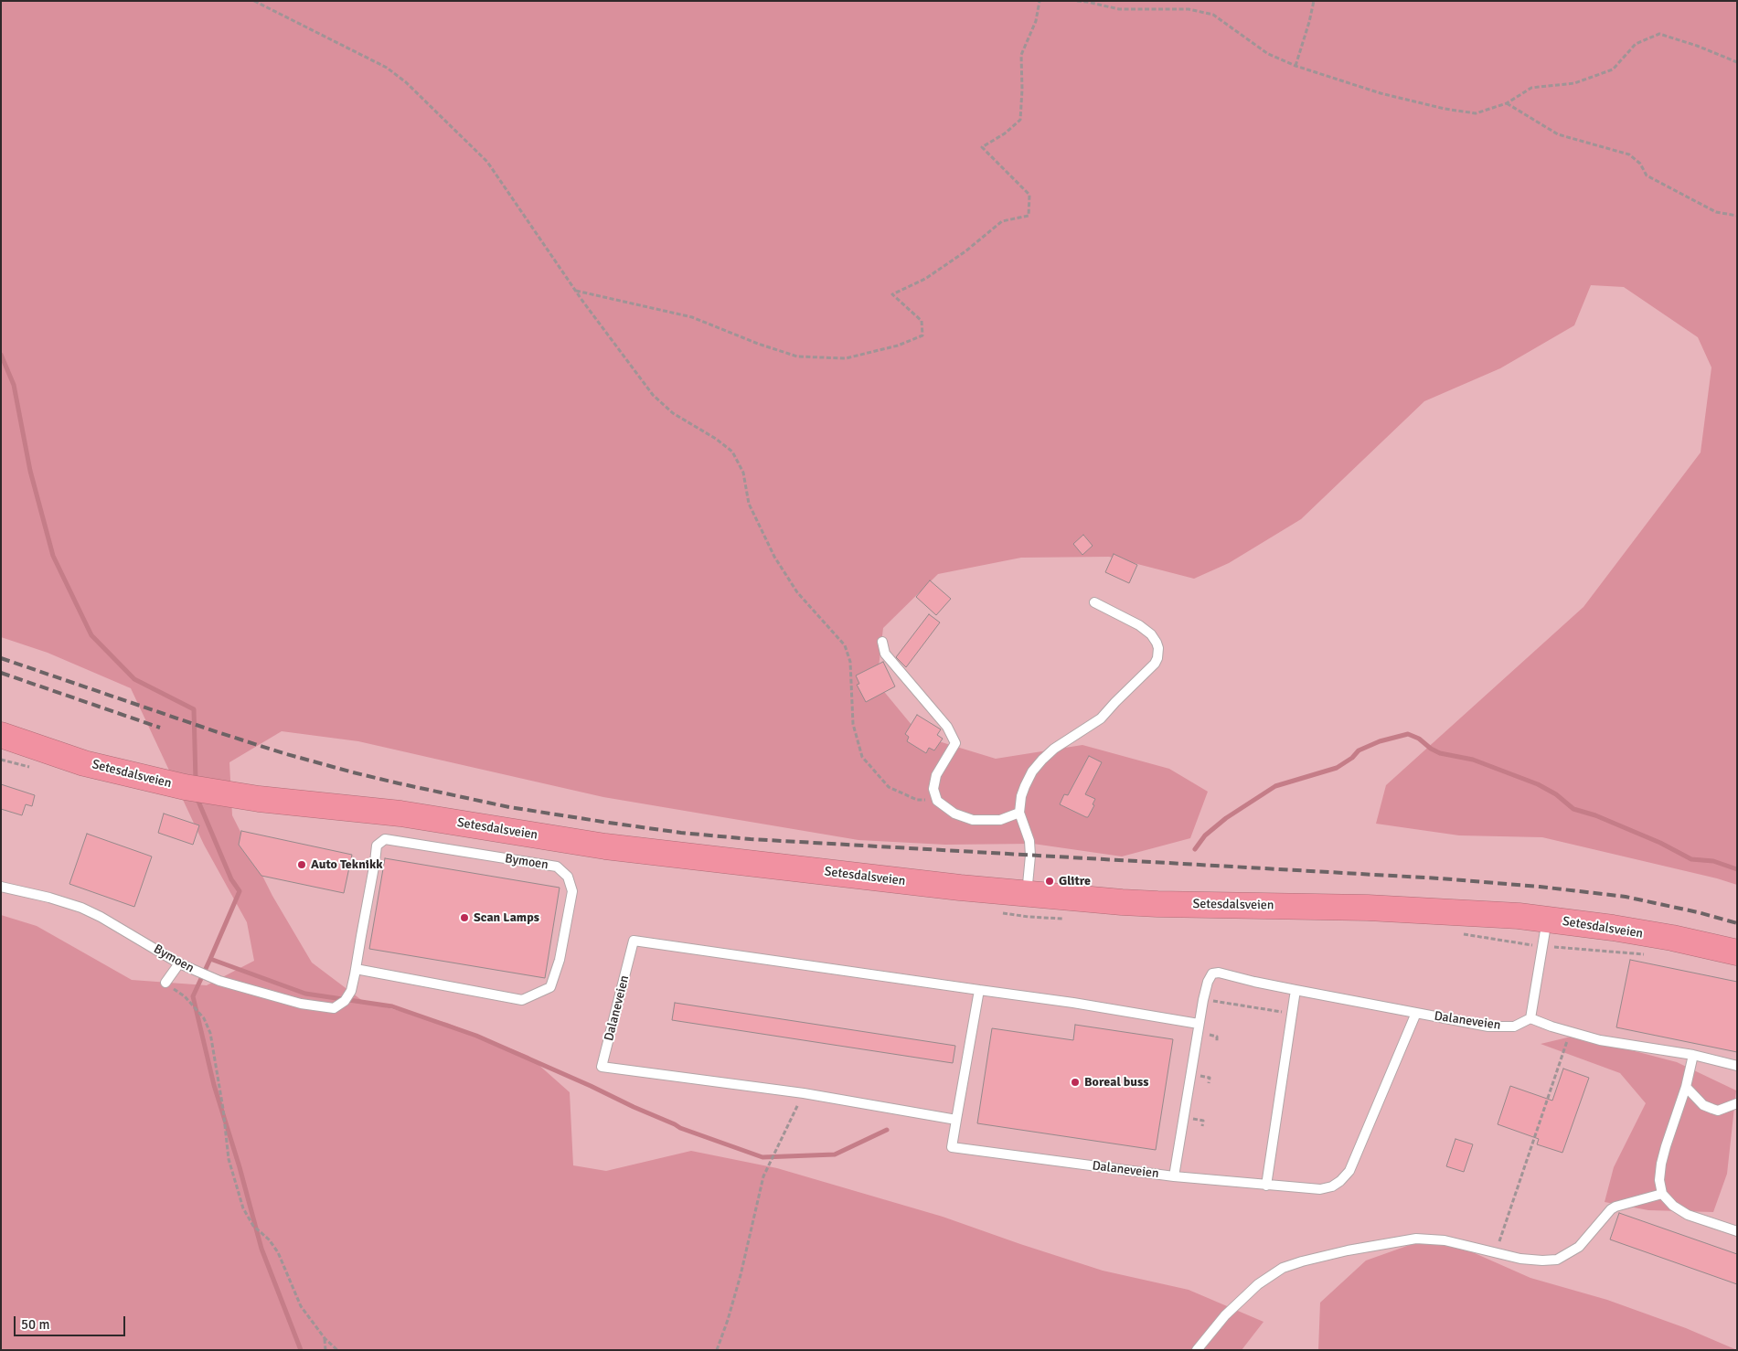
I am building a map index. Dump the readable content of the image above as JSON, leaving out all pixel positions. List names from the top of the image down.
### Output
{
  "streets": {
    "highway": ["Setesdalsveien"],
    "lane": ["Bymoen", "Dalaneveien"]
  },
  "places": [
    "Auto Teknikk",
    "Glitre",
    "Scan Lamps",
    "Boreal buss"
  ],
  "scale_bar": "50 m"
}
